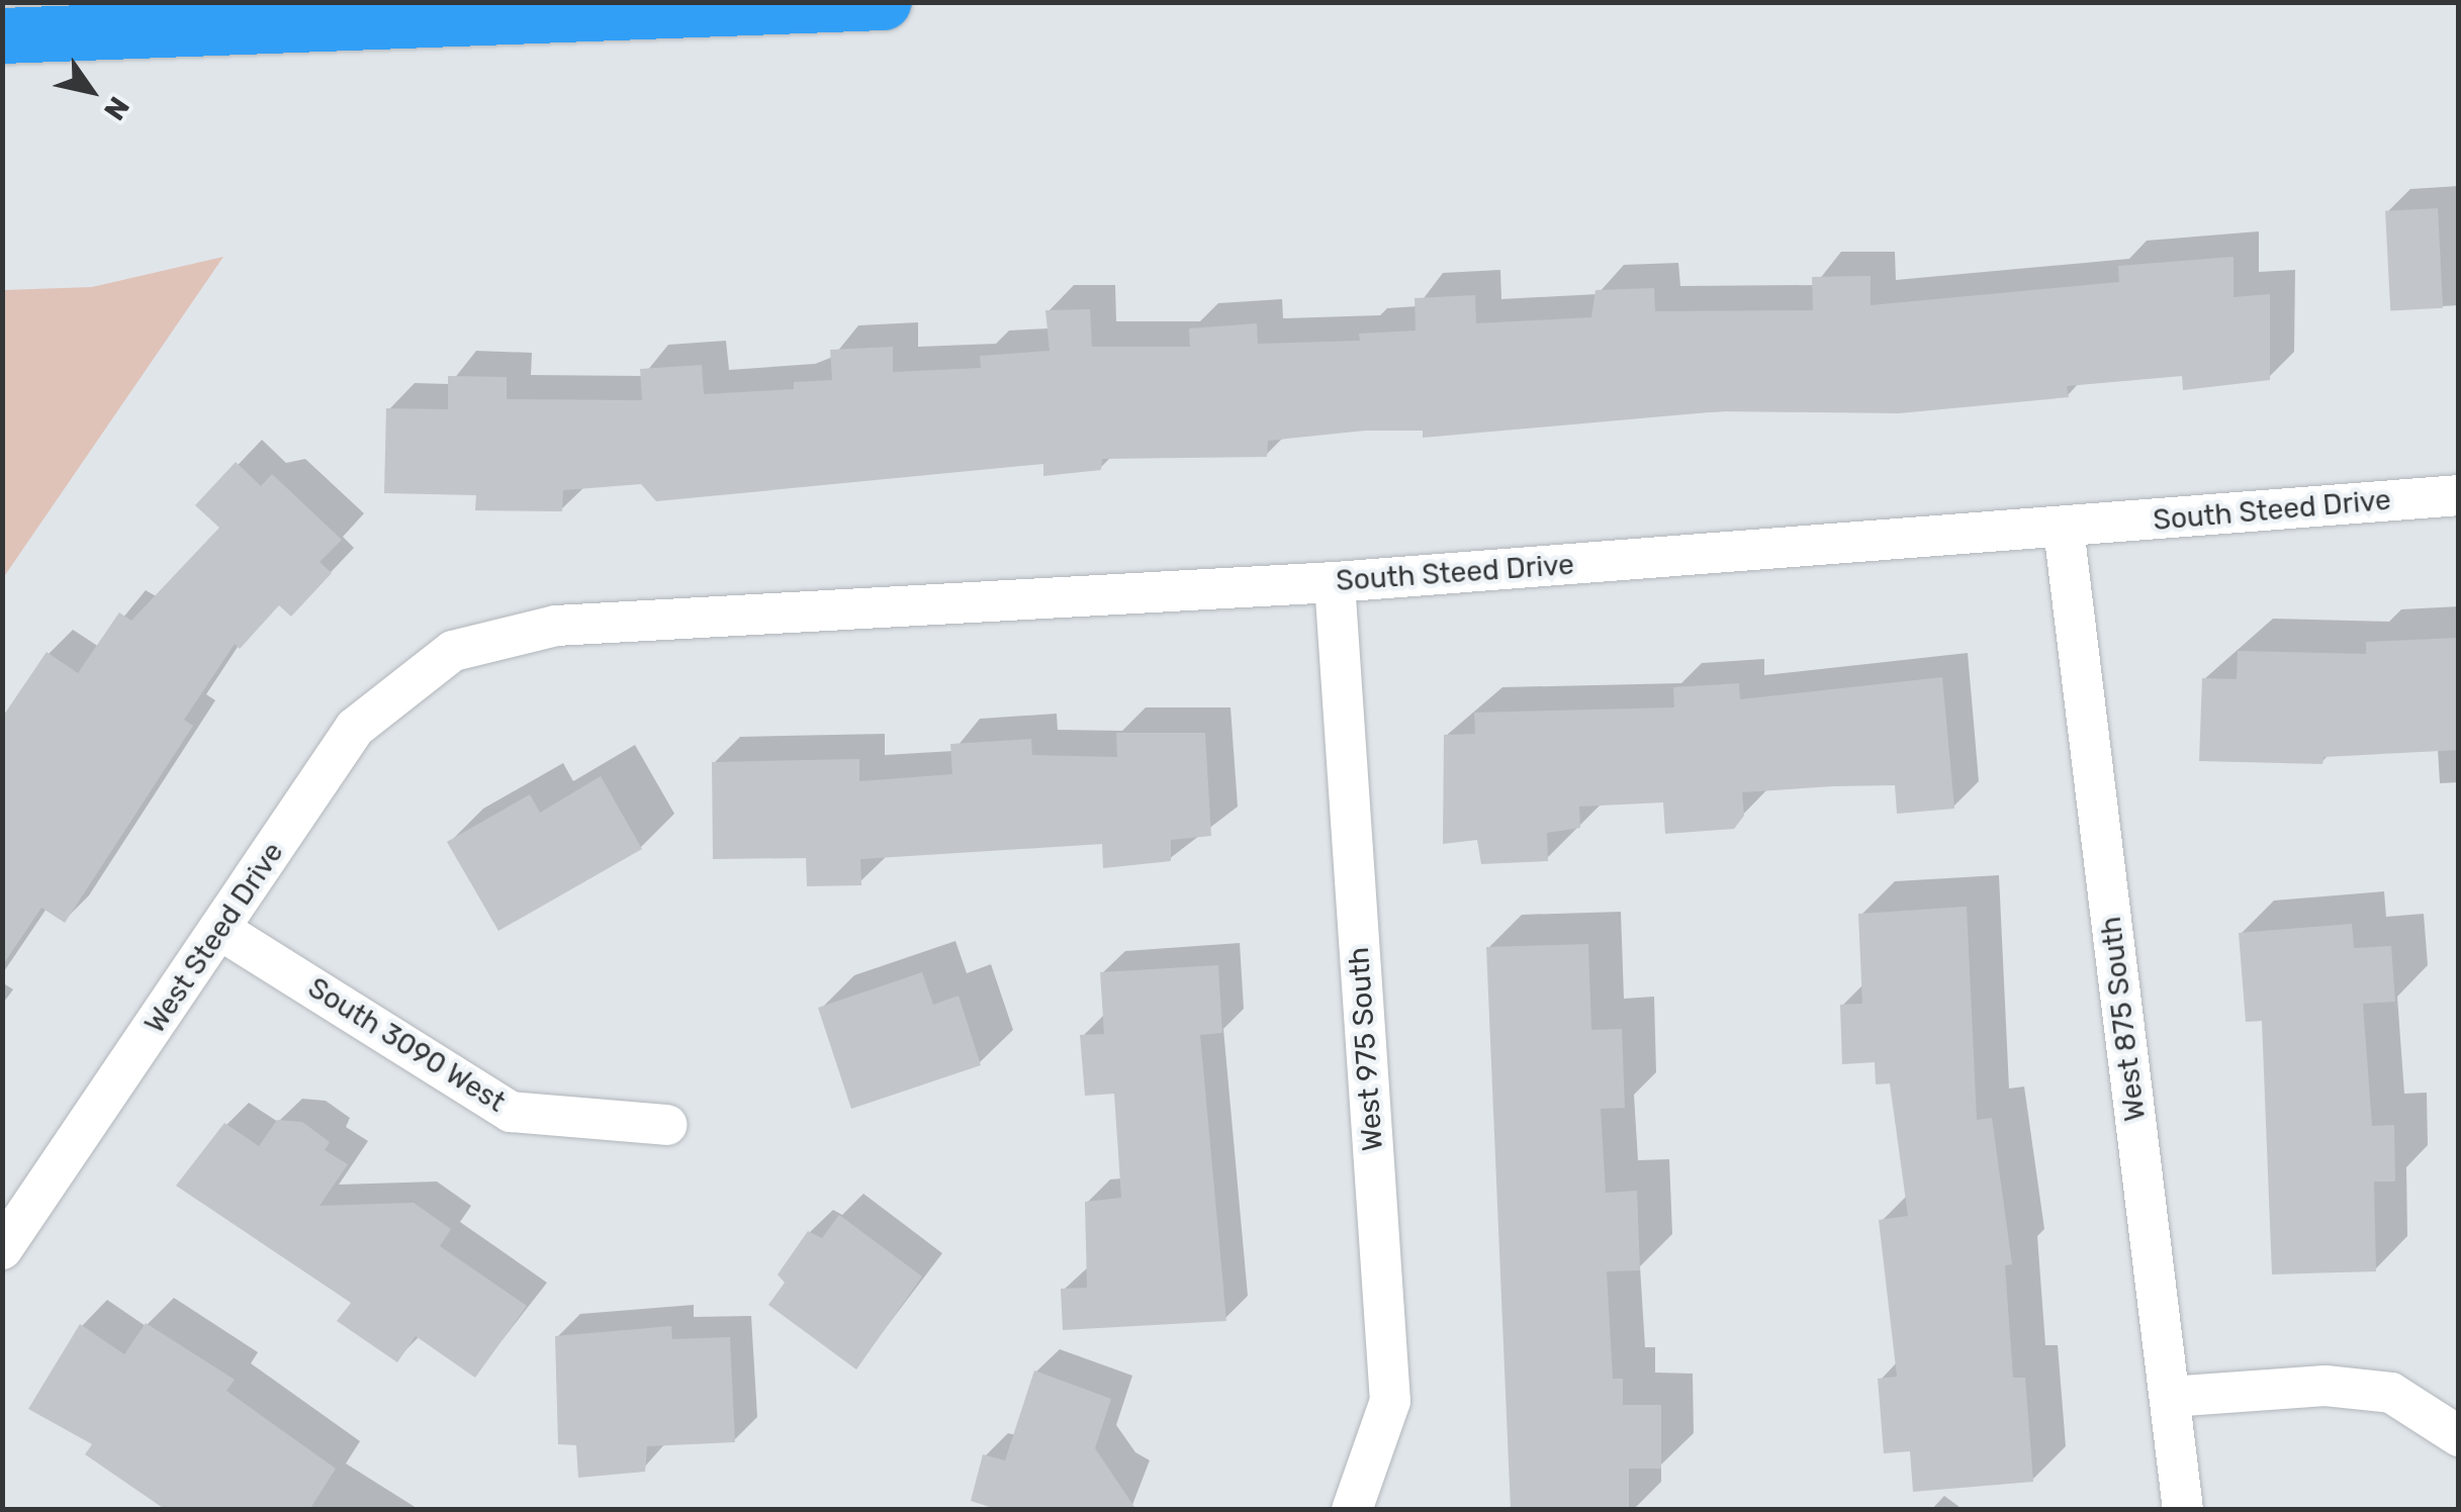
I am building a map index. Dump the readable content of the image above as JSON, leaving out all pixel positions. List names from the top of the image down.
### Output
{
  "streets": {
    "street": [
      "South Steed Drive",
      "West Steed Drive",
      "West 875 South",
      "South 3090 West",
      "West 975 South"
    ]
  },
  "crossings": [
    ["South Steed Drive", "West Steed Drive"],
    ["South Steed Drive", "West 875 South"],
    ["South Steed Drive", "West 975 South"],
    ["West Steed Drive", "South 3090 West"]
  ],
  "north": "bottom right"
}
